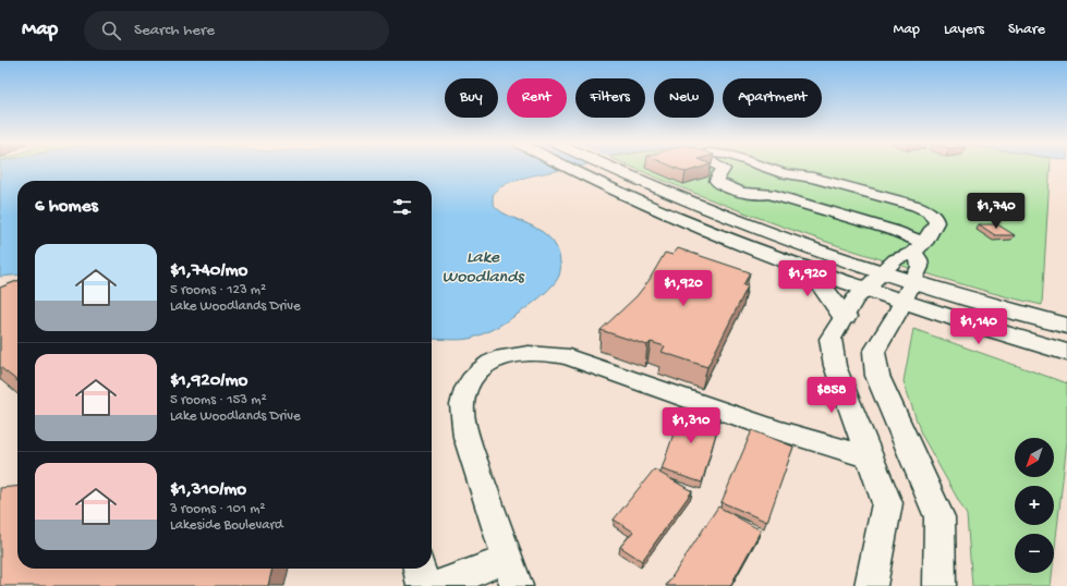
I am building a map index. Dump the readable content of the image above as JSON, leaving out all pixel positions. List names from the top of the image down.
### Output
{
  "water": ["Lake Woodlands"],
  "north": "bottom left",
  "page": {
    "header": "Map",
    "search": "Search here",
    "nav": ["Map", "Layers", "Share"],
    "chip": [
      "Buy",
      "Rent",
      "Filters",
      "New",
      "Apartment"
    ],
    "heading": "6 homes",
    "price": [
      "$1,740",
      "$1,920",
      "$1,920",
      "$1,140",
      "$858",
      "$1,310"
    ],
    "list": [
      {
        "name": "$1,740/mo",
        "note": "5 rooms · 123 m² · Lake Woodlands Drive"
      },
      {
        "name": "$1,920/mo",
        "note": "5 rooms · 153 m² · Lake Woodlands Drive"
      },
      {
        "name": "$1,310/mo",
        "note": "3 rooms · 101 m² · Lakeside Boulevard"
      }
    ],
    "map_buttons": ["+", "−"]
  }
}
